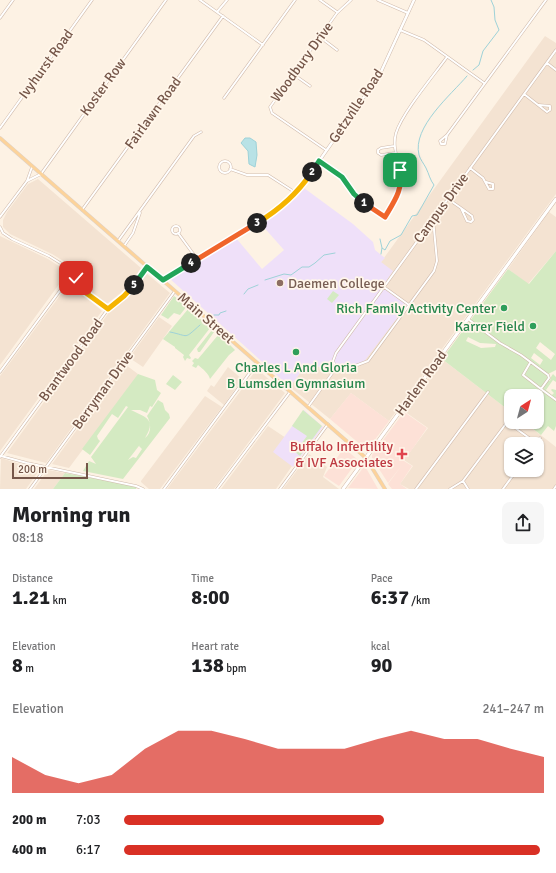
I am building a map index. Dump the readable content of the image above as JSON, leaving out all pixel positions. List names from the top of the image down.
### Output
{
  "streets": {
    "main road": ["Main Street", "Harlem Road"],
    "street": [
      "Woodbury Drive",
      "Ivyhurst Road",
      "Koster Row",
      "Getzville Road",
      "Fairlawn Road",
      "Campus Drive",
      "Brantwood Road",
      "Berryman Drive"
    ]
  },
  "crossings": [
    ["Woodbury Drive", "Getzville Road"],
    ["Koster Row", "Main Street"],
    ["Getzville Road", "Main Street"],
    ["Fairlawn Road", "Main Street"],
    ["Main Street", "Brantwood Road"],
    ["Main Street", "Harlem Road"],
    ["Main Street", "Berryman Drive"]
  ],
  "places": {
    "other": [
      "Daemen College",
      "Rich Family Activity Center",
      "Karrer Field",
      "Charles L And Gloria B Lumsden Gymnasium"
    ],
    "health": ["Buffalo Infertility & IVF Associates"]
  },
  "scale_bar": "200 m",
  "north": "top right",
  "page": {
    "pins": [
      "2",
      "1",
      "3",
      "4",
      "5"
    ],
    "scale": "200 m",
    "heading": ["Morning run", "08:18"],
    "stats": [
      ["Distance", "1.21 km"],
      ["Time", "8:00"],
      ["Pace", "6:37 /km"],
      ["Elevation", "8 m"],
      ["Heart rate", "138 bpm"],
      ["kcal", "90"]
    ],
    "chart": ["Elevation", "241–247 m"],
    "list": [
      {
        "name": "200 m",
        "note": "7:03"
      },
      {
        "name": "400 m",
        "note": "6:17"
      }
    ]
  }
}
